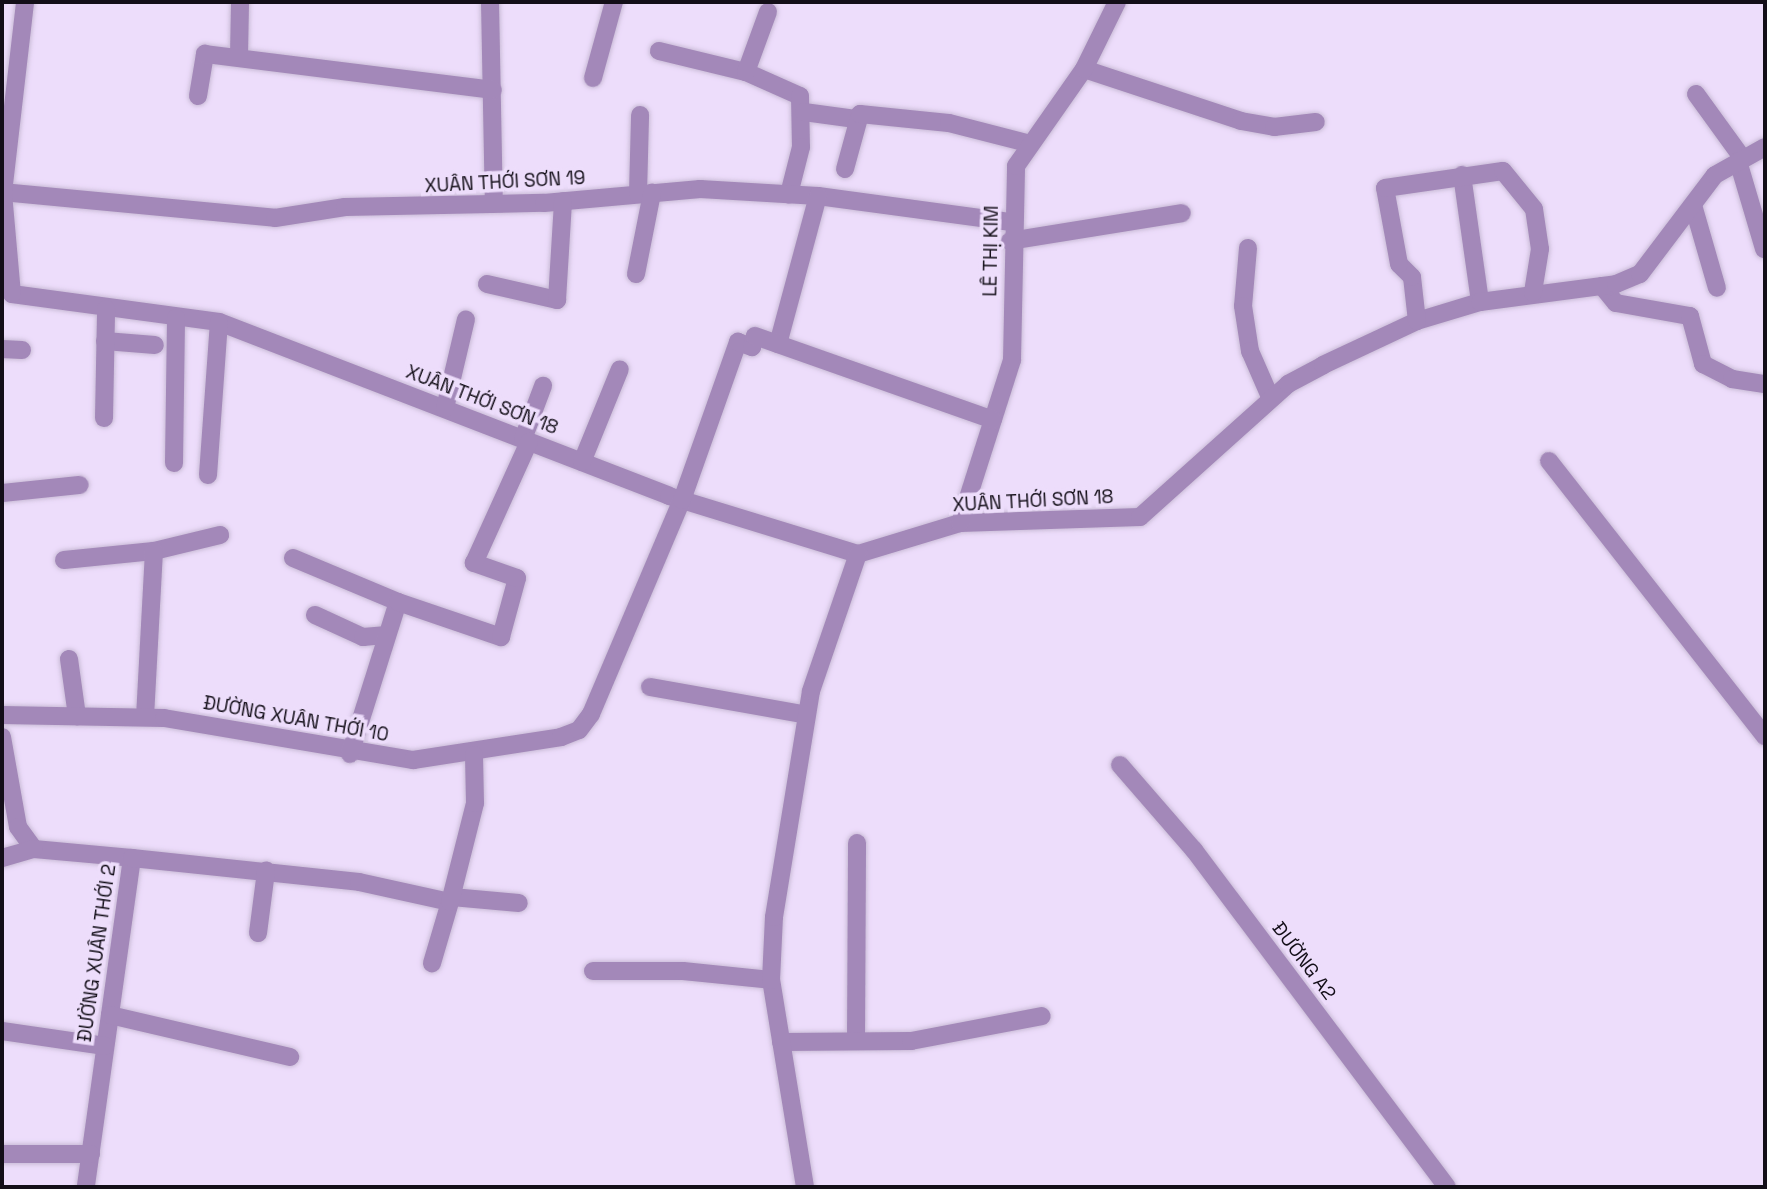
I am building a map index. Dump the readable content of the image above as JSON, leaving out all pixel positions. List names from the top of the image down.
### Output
{
  "streets": {
    "street": [
      "XUÂN THỚI SƠN 19",
      "LÊ THỊ KIM",
      "XUÂN THỚI SƠN 18",
      "ĐƯỜNG XUÂN THỚI 10",
      "ĐƯỜNG XUÂN THỚI 2",
      "ĐƯỜNG A2"
    ]
  },
  "crossings": [
    ["XUÂN THỚI SƠN 19", "LÊ THỊ KIM"],
    ["LÊ THỊ KIM", "XUÂN THỚI SƠN 18"],
    ["XUÂN THỚI SƠN 18", "ĐƯỜNG XUÂN THỚI 10"]
  ]
}
